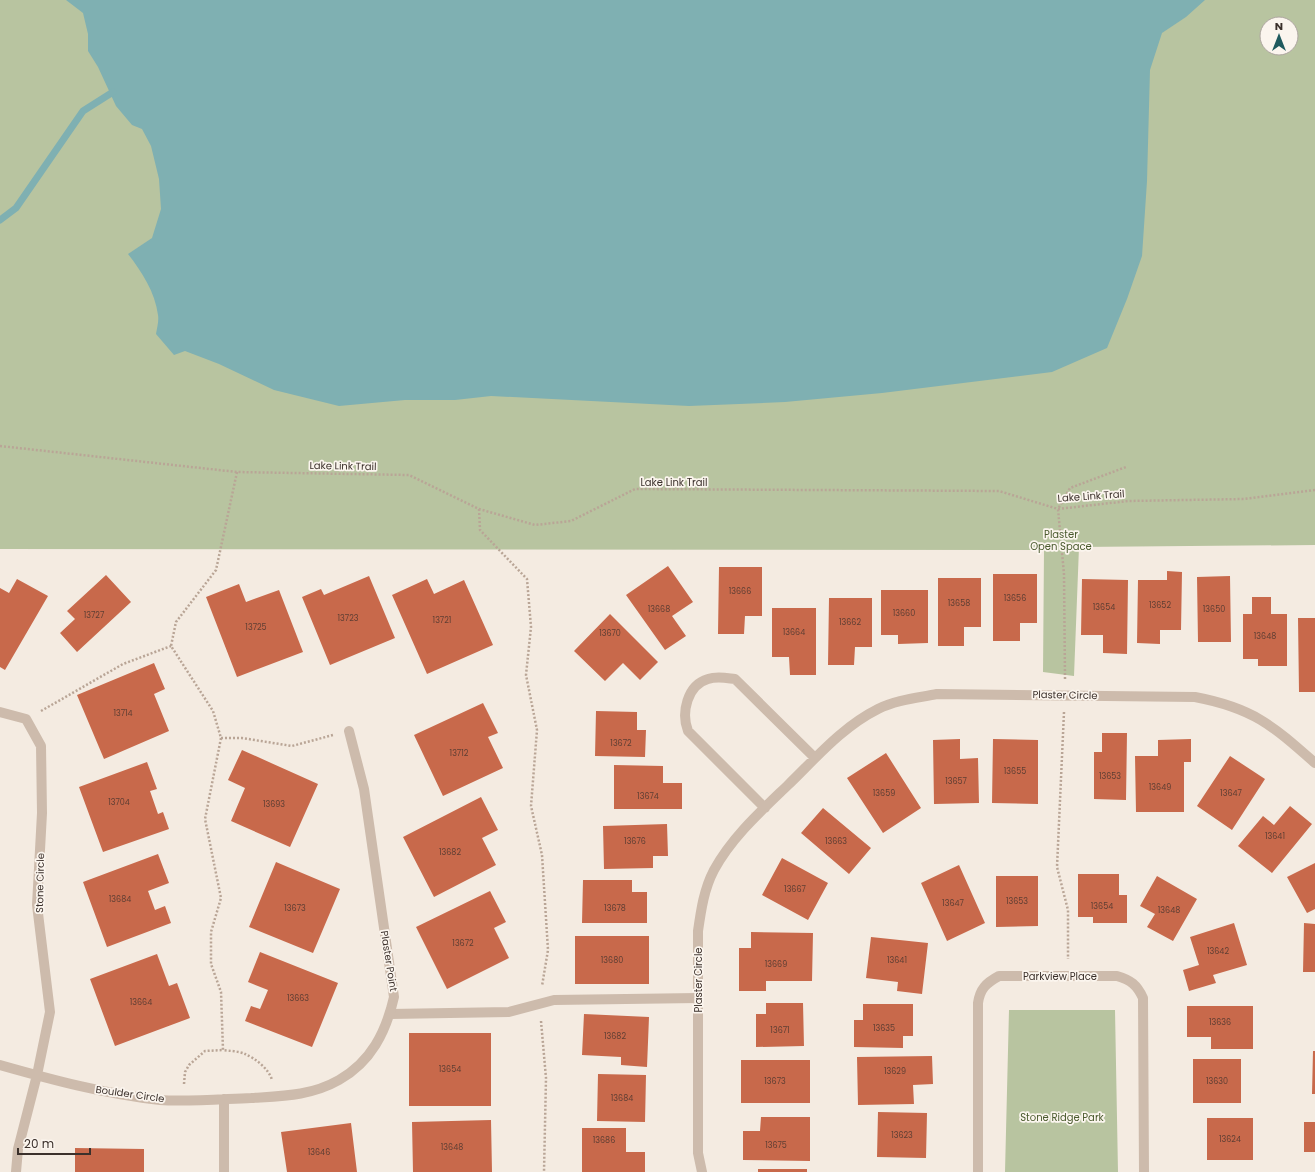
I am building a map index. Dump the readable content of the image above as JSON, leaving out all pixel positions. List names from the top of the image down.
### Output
{
  "streets": {
    "street": [
      "Plaster Circle",
      "Stone Circle",
      "Plaster Point",
      "Parkview Place",
      "Boulder Circle"
    ],
    "path": ["Lake Link Trail"]
  },
  "crossings": [
    ["Stone Circle", "Boulder Circle"],
    ["Plaster Point", "Boulder Circle"]
  ],
  "parks": ["Plaster Open Space", "Stone Ridge Park"],
  "house_numbers": [
    "13666",
    "13656",
    "13658",
    "13652",
    "13654",
    "13668",
    "13650",
    "13660",
    "13727",
    "13723",
    "13721",
    "13662",
    "13725",
    "13664",
    "13670",
    "13648",
    "13714",
    "13672",
    "13712",
    "13655",
    "13653",
    "13657",
    "13649",
    "13659",
    "13647",
    "13674",
    "13704",
    "13693",
    "13641",
    "13676",
    "13663",
    "13682",
    "13667",
    "13684",
    "13653",
    "13647",
    "13654",
    "13673",
    "13678",
    "13648",
    "13672",
    "13642",
    "13680",
    "13641",
    "13669",
    "13663",
    "13664",
    "13636",
    "13635",
    "13671",
    "13682",
    "13654",
    "13629",
    "13673",
    "13630",
    "13684",
    "13623",
    "13624",
    "13686",
    "13675",
    "13648",
    "13646"
  ],
  "scale_bar": "20 m",
  "north": "top"
}
